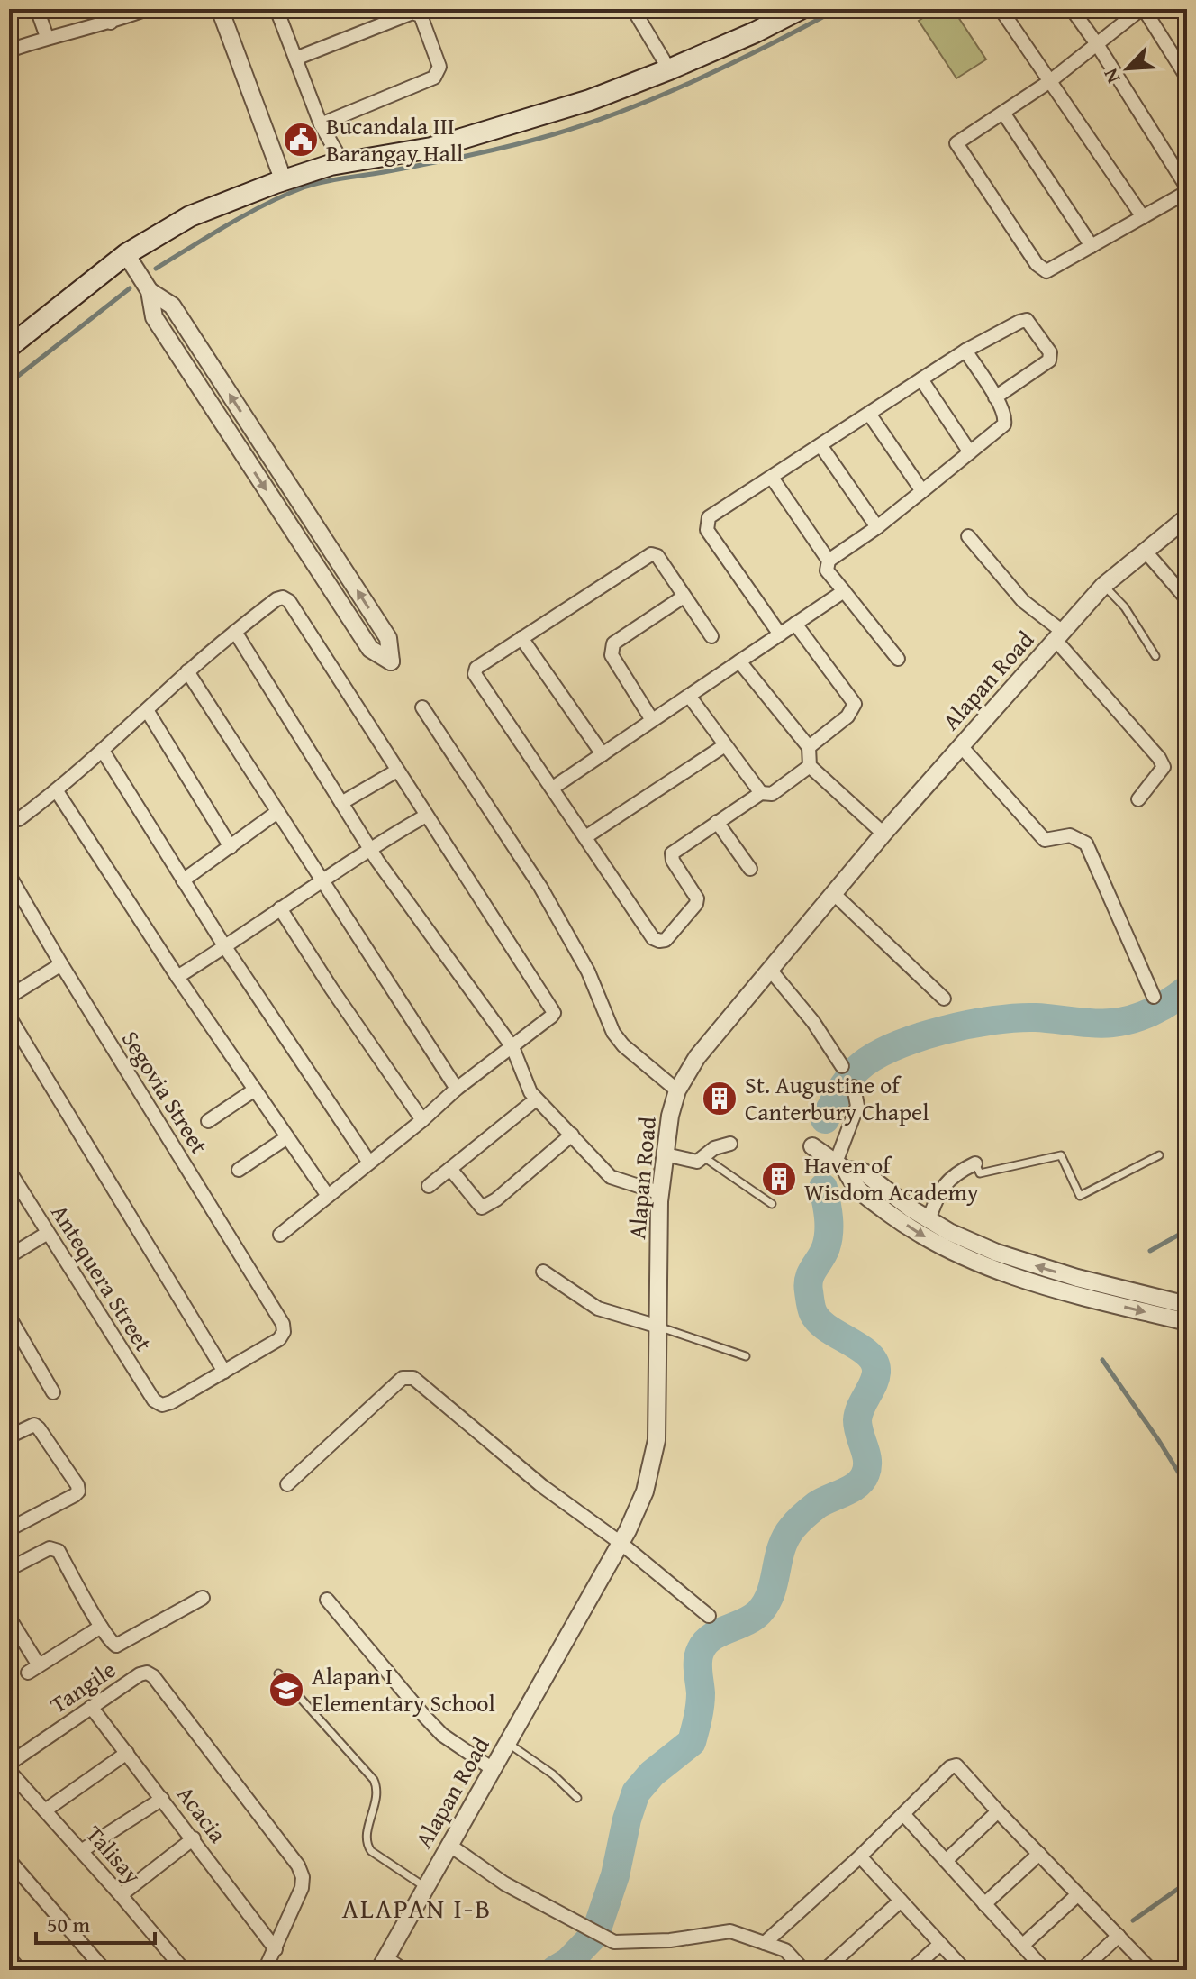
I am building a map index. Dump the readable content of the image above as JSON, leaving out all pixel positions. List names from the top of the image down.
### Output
{
  "streets": {
    "street": [
      "Alapan Road",
      "Segovia Street",
      "Antequera Street",
      "Tangile",
      "Acacia",
      "Talisay"
    ]
  },
  "crossings": [
    ["Segovia Street", "Antequera Street"],
    ["Tangile", "Acacia"]
  ],
  "districts": ["ALAPAN I-B"],
  "places": {
    "public building": ["Bucandala III Barangay Hall"],
    "building": ["St. Augustine of Canterbury Chapel", "Haven of Wisdom Academy"],
    "school or university": ["Alapan I Elementary School"]
  },
  "scale_bar": "50 m",
  "north": "bottom left"
}
